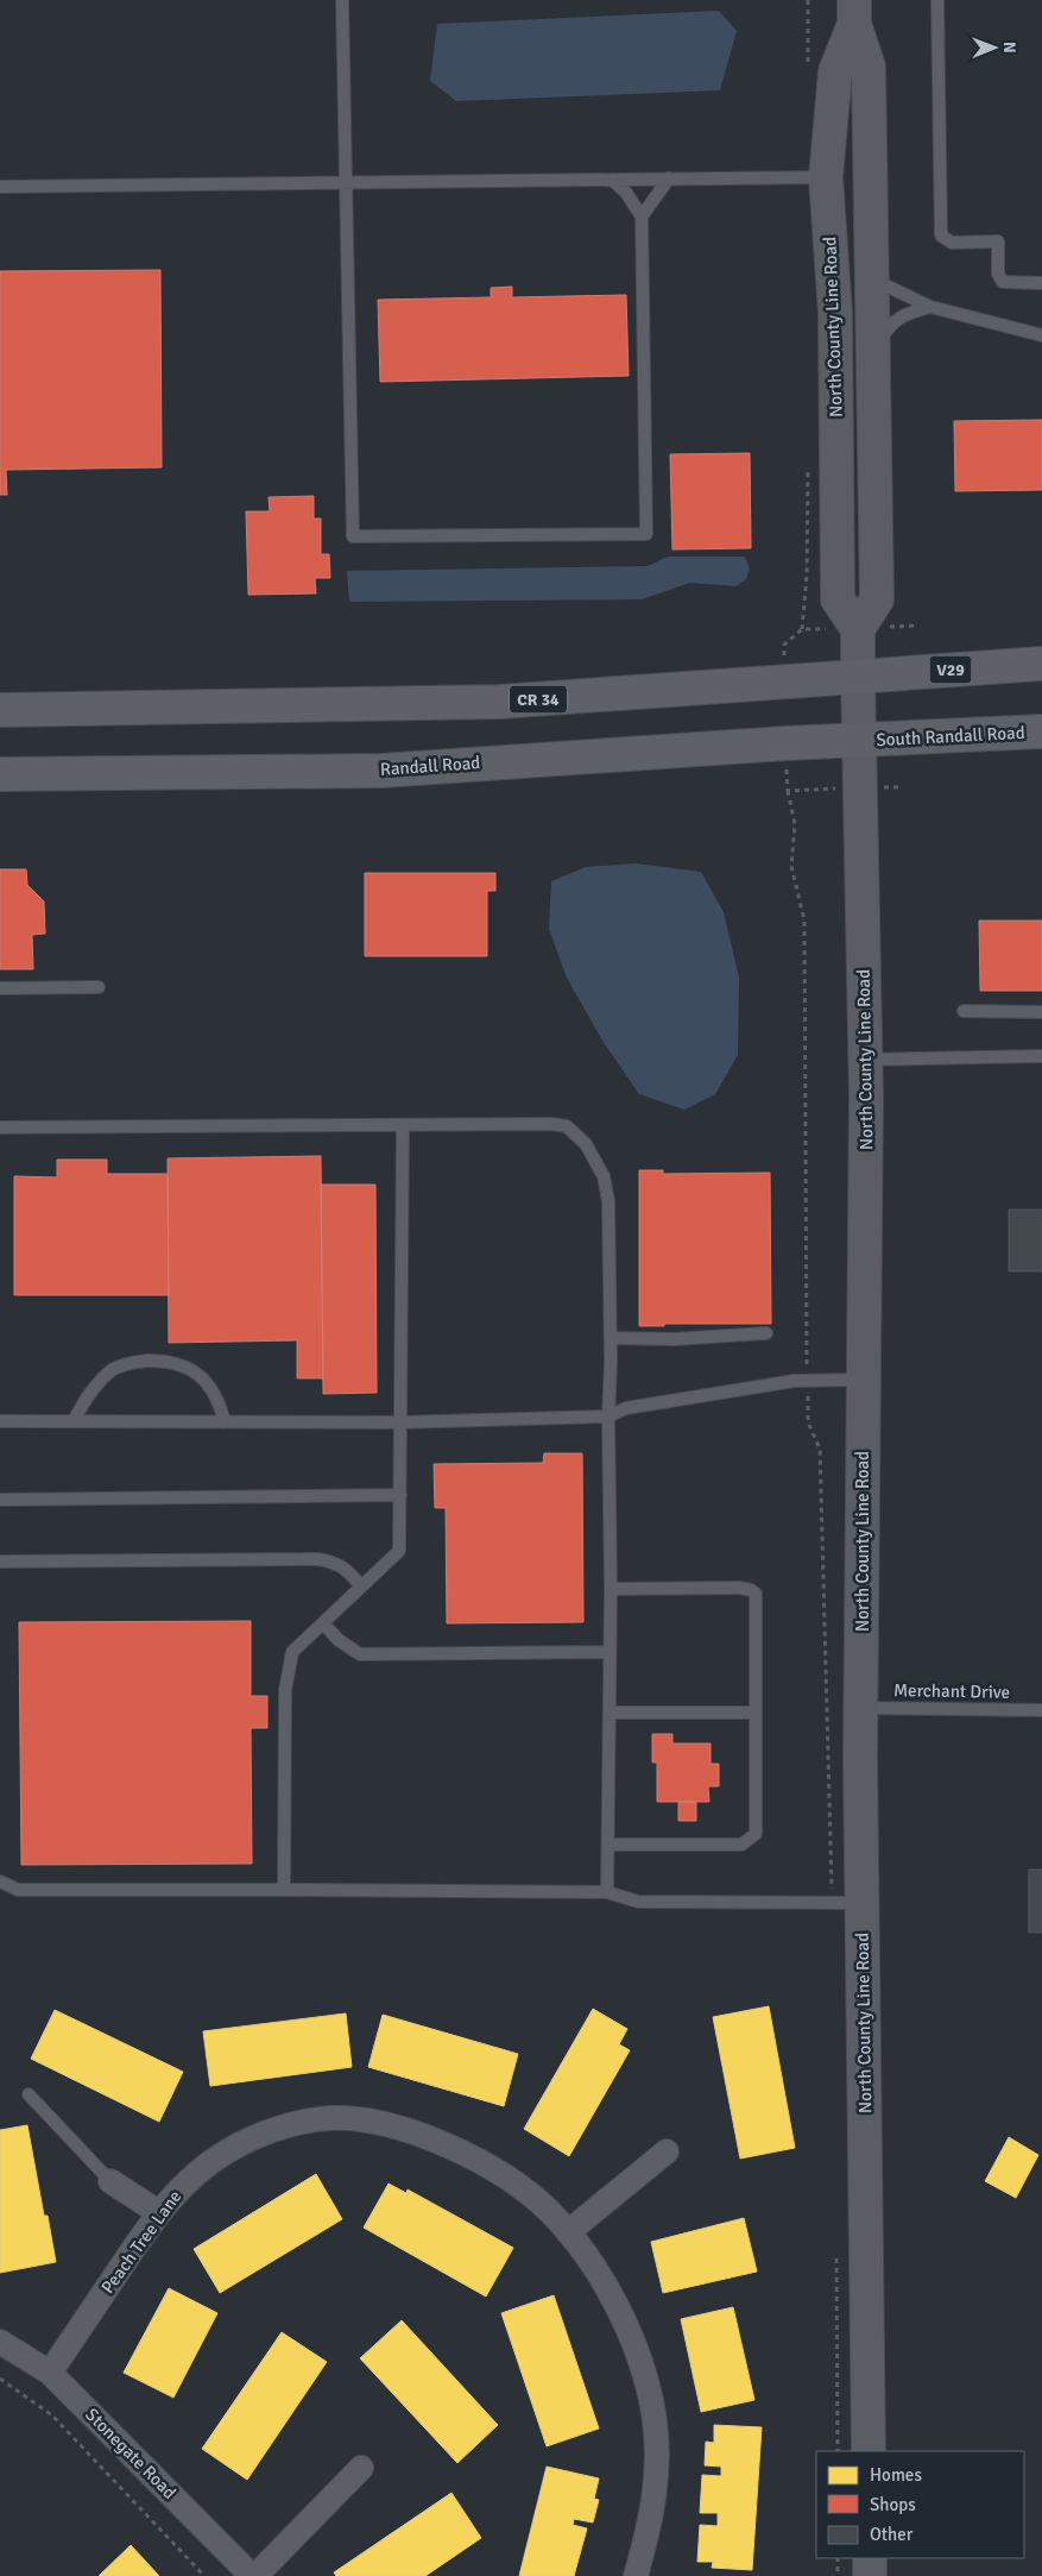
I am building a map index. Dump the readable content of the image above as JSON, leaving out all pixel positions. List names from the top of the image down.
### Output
{
  "streets": {
    "main road": [
      "V29",
      "CR 34",
      "South Randall Road",
      "Randall Road"
    ],
    "street": ["North County Line Road", "Peach Tree Lane", "Stonegate Road"],
    "lane": ["Merchant Drive"]
  },
  "crossings": [
    ["North County Line Road", "V29"],
    ["North County Line Road", "CR 34"],
    ["North County Line Road", "South Randall Road"],
    ["North County Line Road", "Randall Road"],
    ["North County Line Road", "Merchant Drive"],
    ["V29", "CR 34"],
    ["South Randall Road", "Randall Road"],
    ["Peach Tree Lane", "Stonegate Road"]
  ],
  "legend": ["Homes", "Shops", "Other"],
  "north": "right"
}
